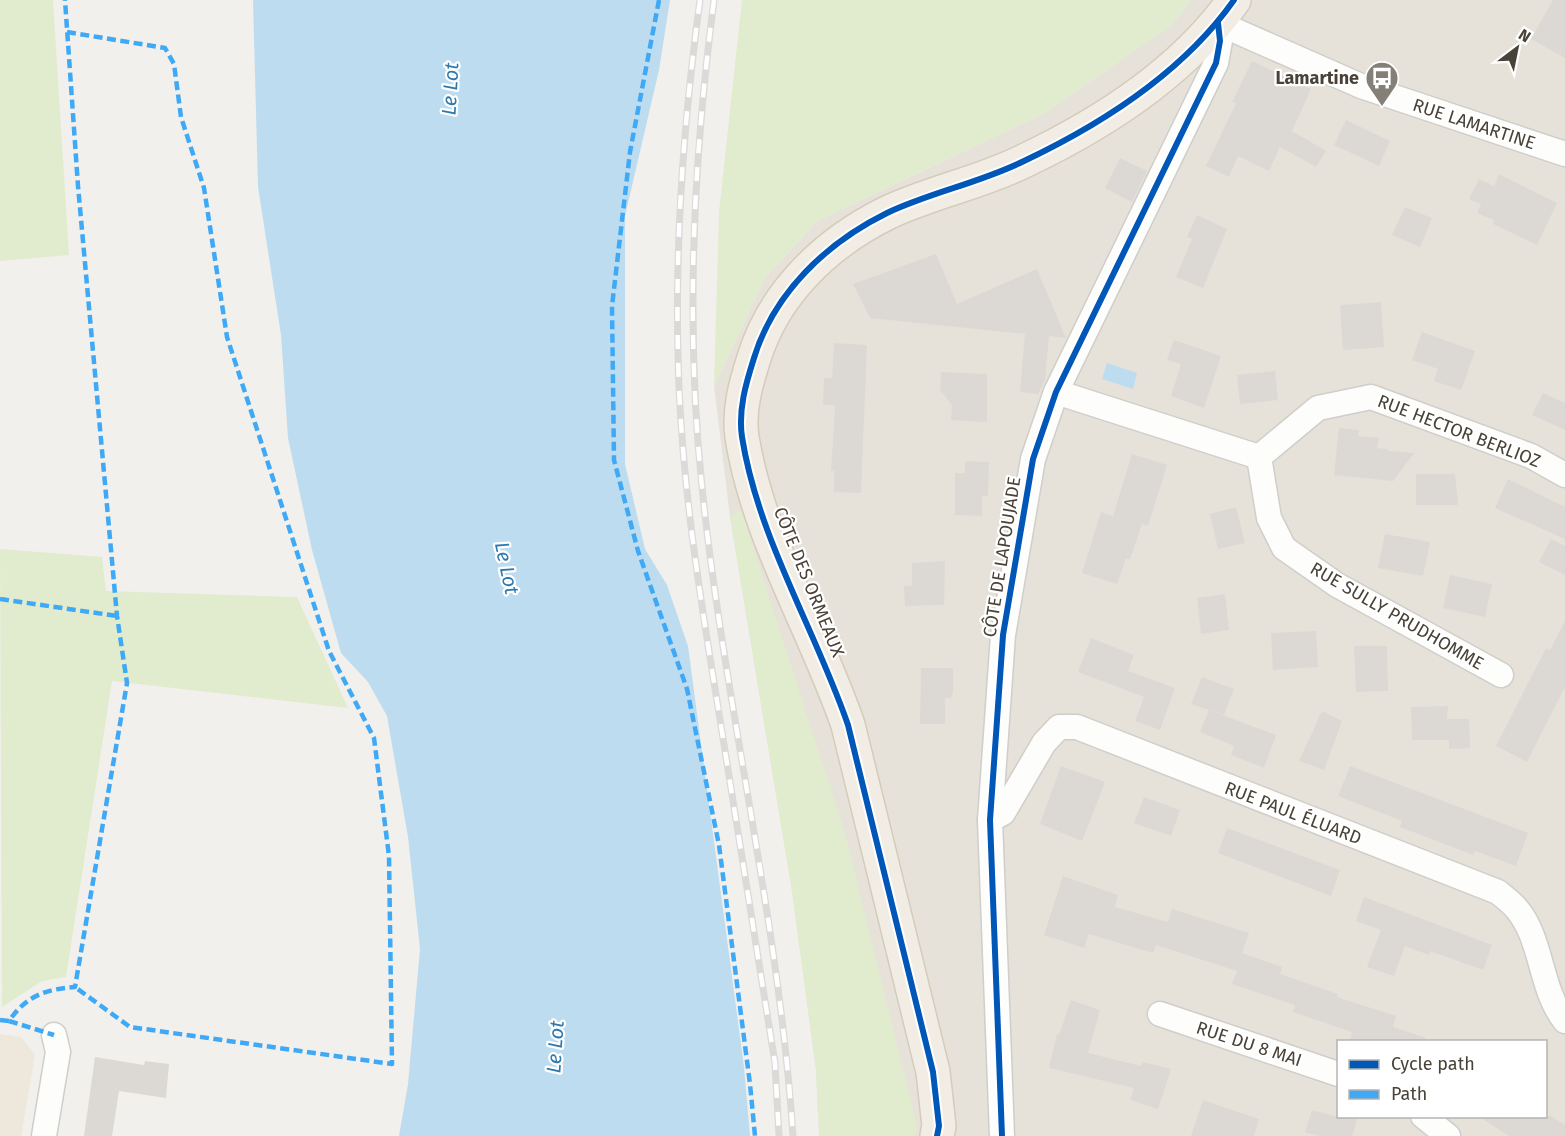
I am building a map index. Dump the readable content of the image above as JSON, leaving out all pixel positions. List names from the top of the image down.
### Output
{
  "streets": {
    "main road": ["CÔTE DES ORMEAUX"],
    "street": [
      "RUE LAMARTINE",
      "RUE HECTOR BERLIOZ",
      "CÔTE DE LAPOUJADE",
      "RUE SULLY PRUDHOMME",
      "RUE PAUL ÉLUARD",
      "RUE DU 8 MAI"
    ]
  },
  "crossings": [
    ["RUE LAMARTINE", "CÔTE DE LAPOUJADE"],
    ["RUE LAMARTINE", "CÔTE DES ORMEAUX"],
    ["RUE HECTOR BERLIOZ", "RUE SULLY PRUDHOMME"],
    ["CÔTE DE LAPOUJADE", "CÔTE DES ORMEAUX"],
    ["CÔTE DE LAPOUJADE", "RUE PAUL ÉLUARD"]
  ],
  "water": ["Le Lot"],
  "places": {
    "bus stop": ["Lamartine"]
  },
  "legend": ["Cycle path", "Path"],
  "north": "top right"
}
